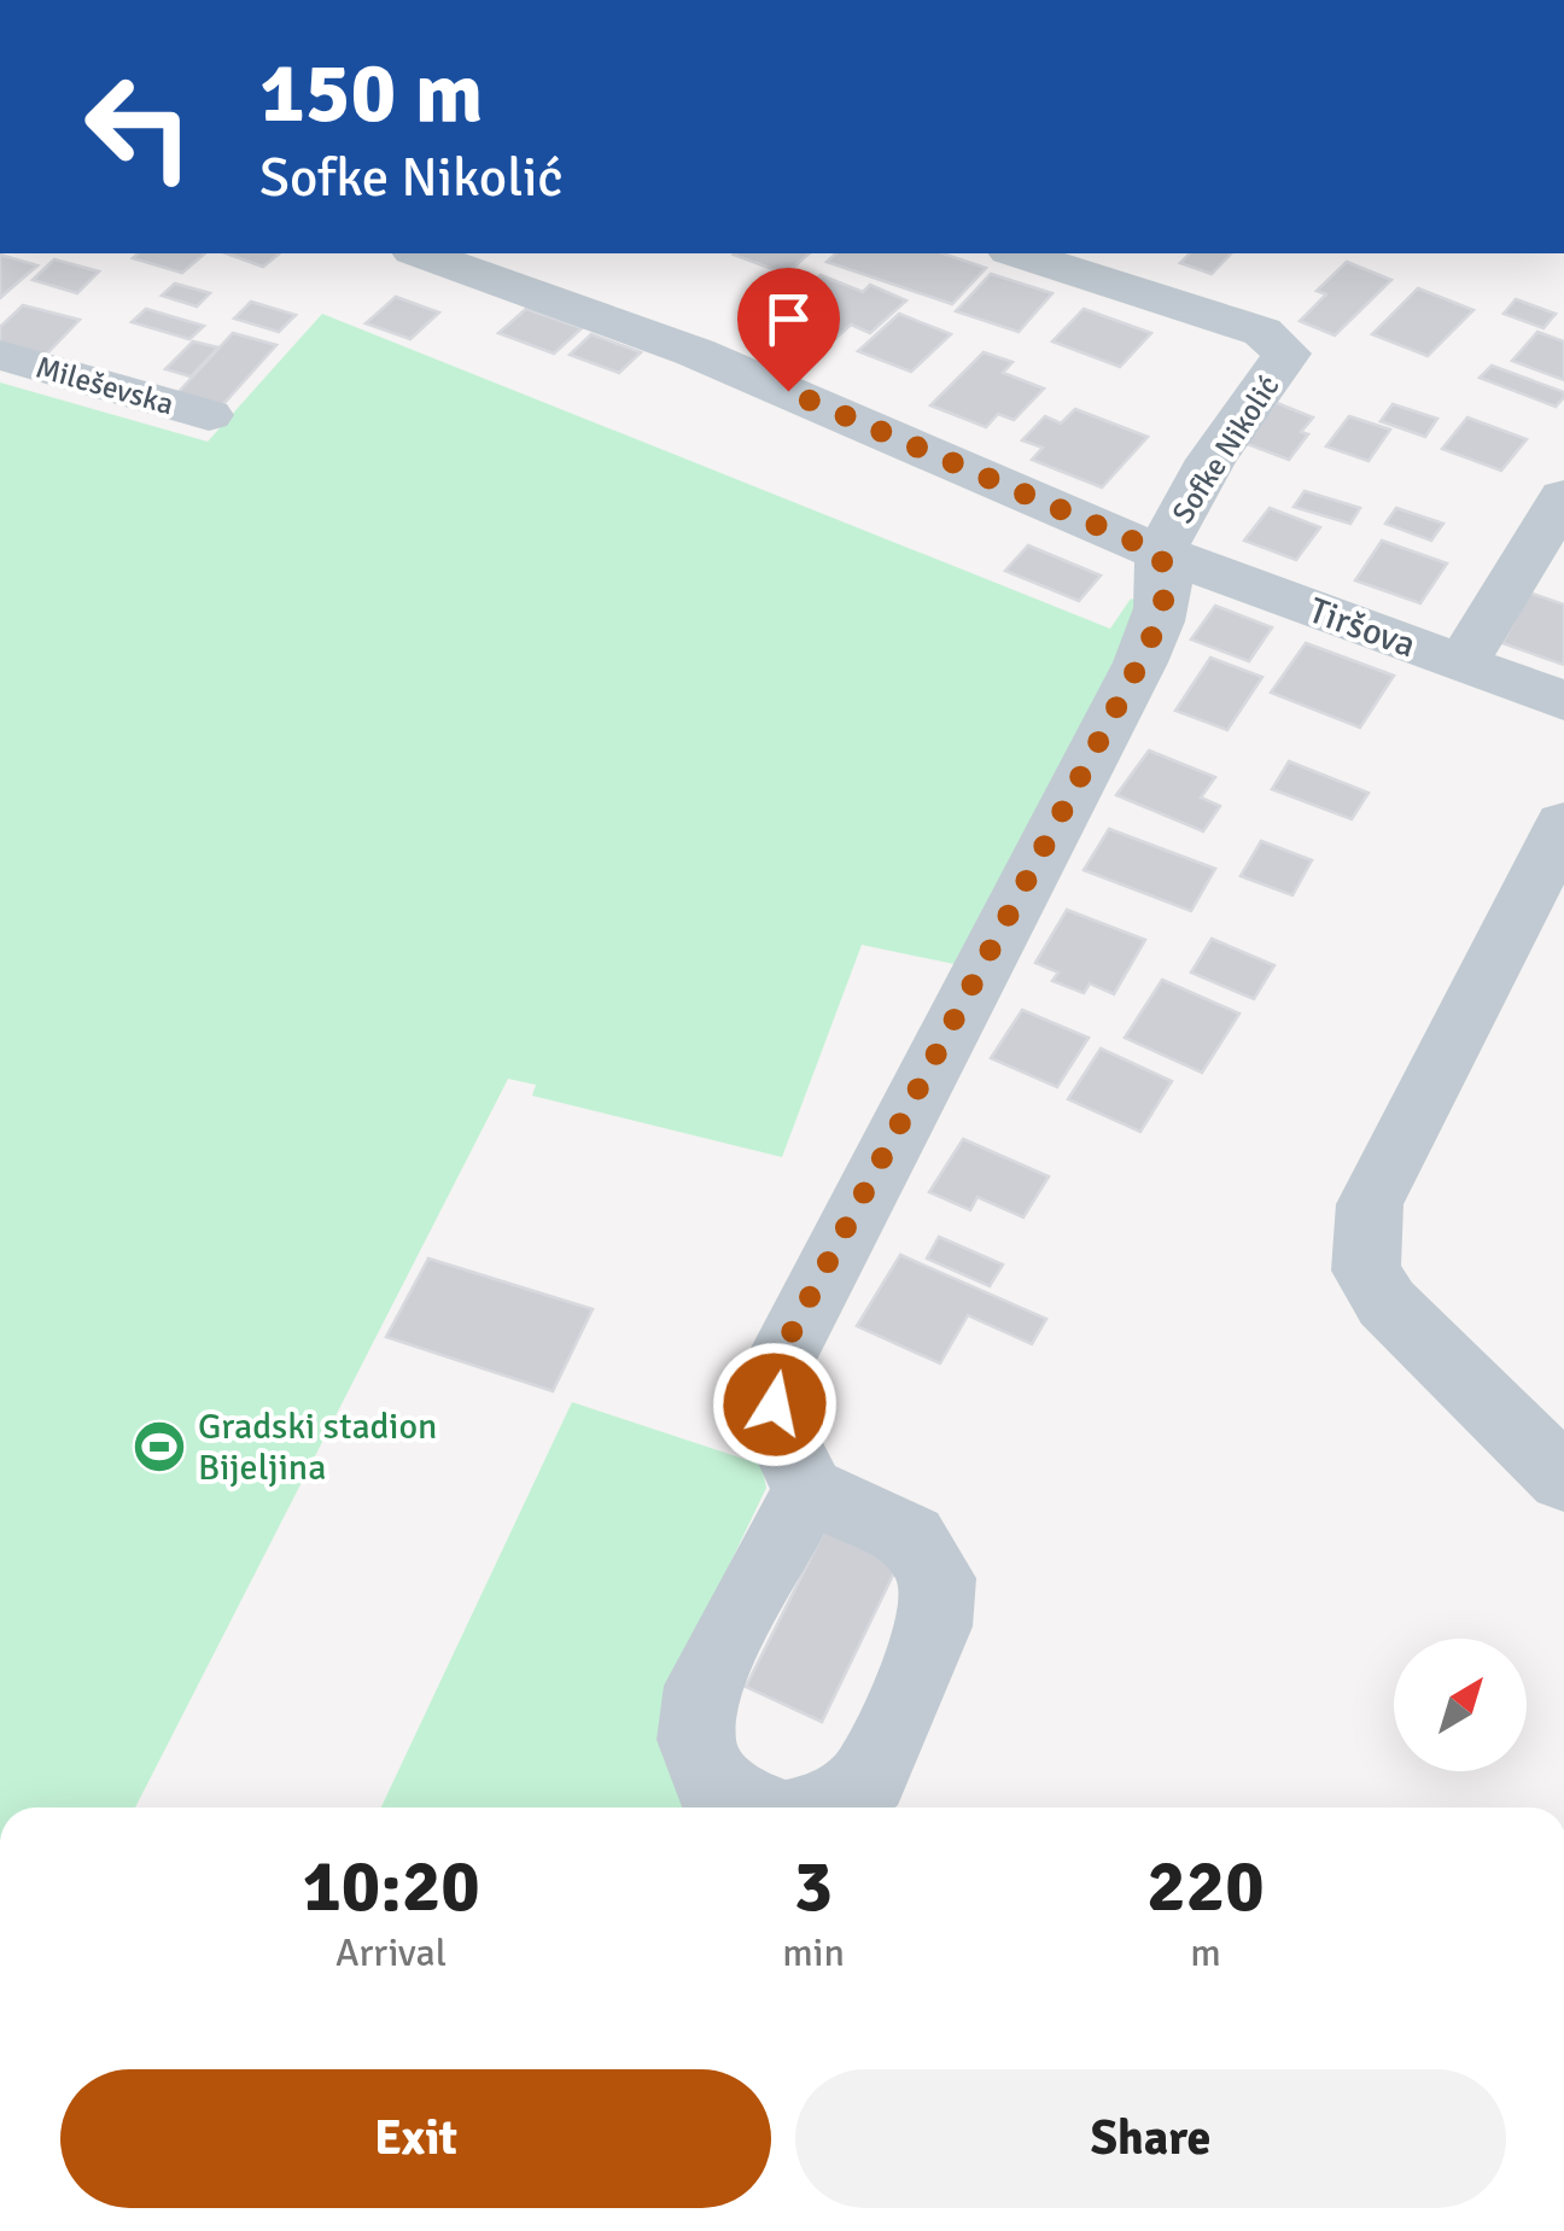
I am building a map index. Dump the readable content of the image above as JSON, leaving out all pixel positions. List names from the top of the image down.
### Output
{
  "streets": {
    "street": ["Mileševska", "Sofke Nikolić", "Tiršova"]
  },
  "crossings": [
    ["Sofke Nikolić", "Tiršova"]
  ],
  "places": {
    "sports": ["Gradski stadion Bijeljina"]
  },
  "north": "top right",
  "page": {
    "turn": ["150 m", "Sofke Nikolić"],
    "eta": [
      "10:20",
      "Arrival",
      "3",
      "min",
      "220",
      "m"
    ],
    "buttons": ["Exit", "Share"]
  }
}
